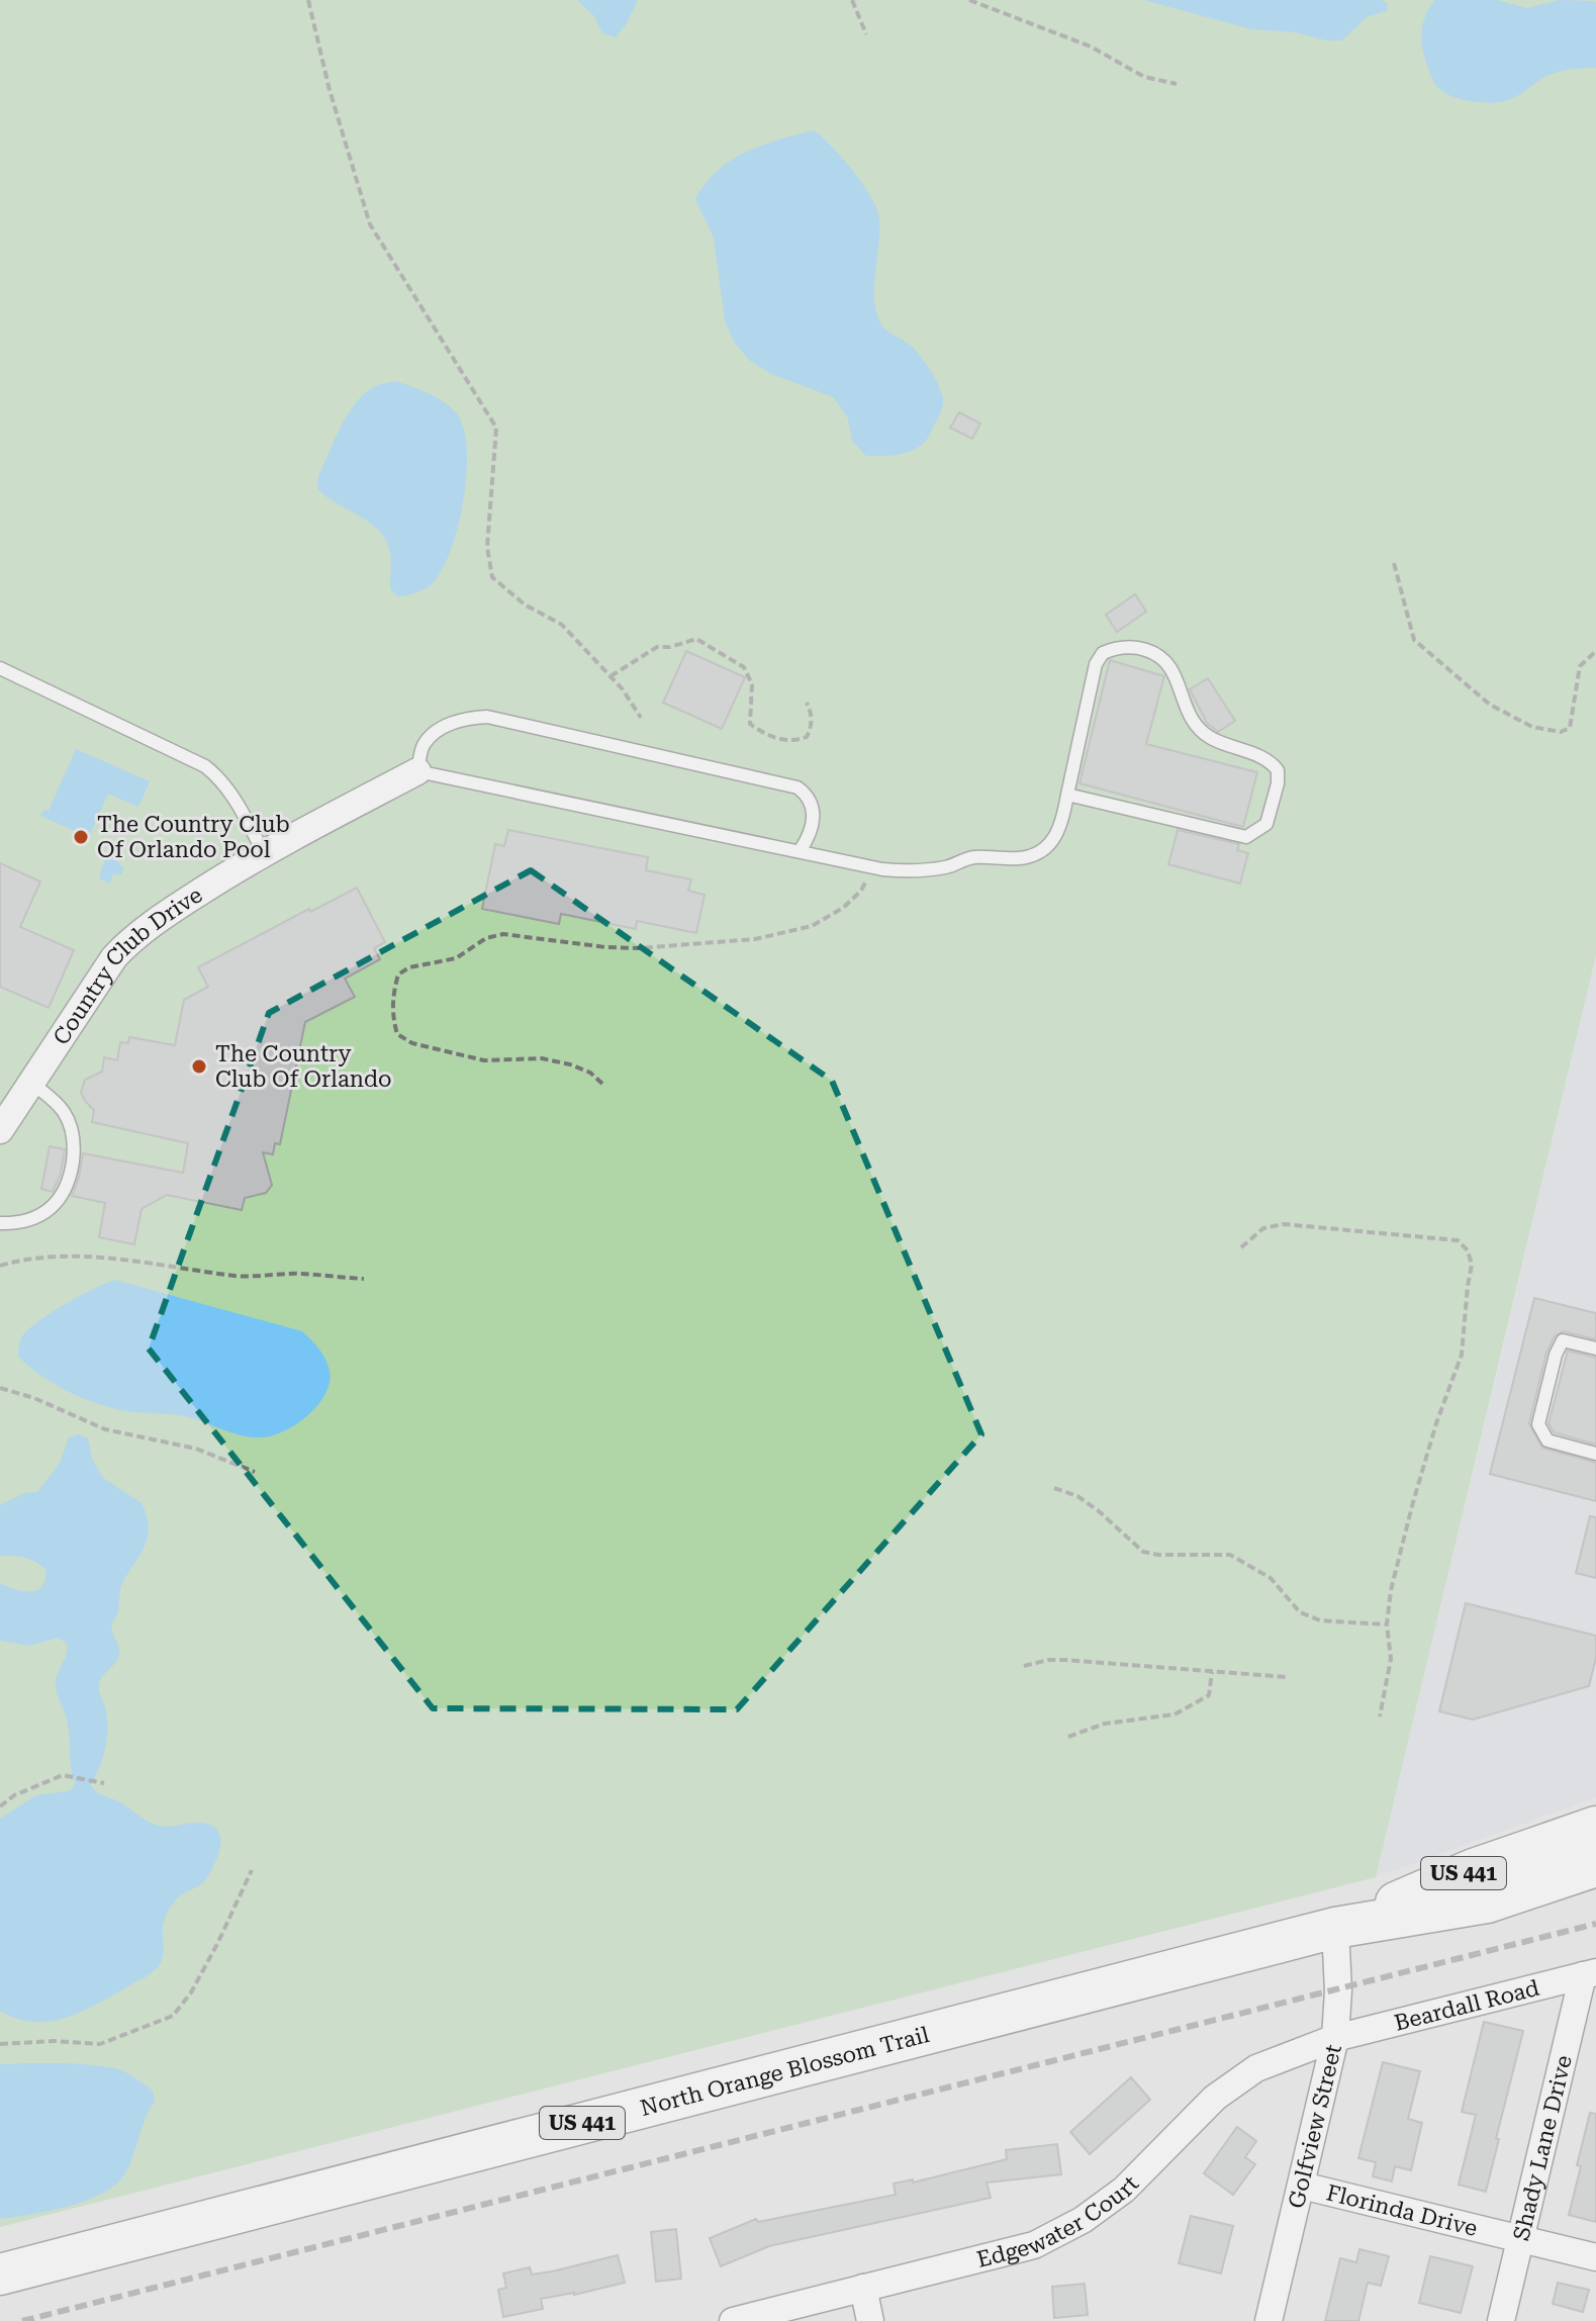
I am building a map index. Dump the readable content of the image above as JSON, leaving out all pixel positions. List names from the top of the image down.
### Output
{
  "streets": {
    "main road": ["US 441", "North Orange Blossom Trail"],
    "street": [
      "Country Club Drive",
      "Beardall Road",
      "Golfview Street",
      "Shady Lane Drive",
      "Florinda Drive",
      "Edgewater Court"
    ]
  },
  "crossings": [
    ["Beardall Road", "Golfview Street"],
    ["Beardall Road", "Shady Lane Drive"],
    ["Beardall Road", "Edgewater Court"],
    ["North Orange Blossom Trail", "Golfview Street"],
    ["Golfview Street", "Florinda Drive"],
    ["Golfview Street", "Edgewater Court"],
    ["Shady Lane Drive", "Florinda Drive"]
  ],
  "places": ["The Country Club Of Orlando Pool", "The Country Club Of Orlando"]
}
